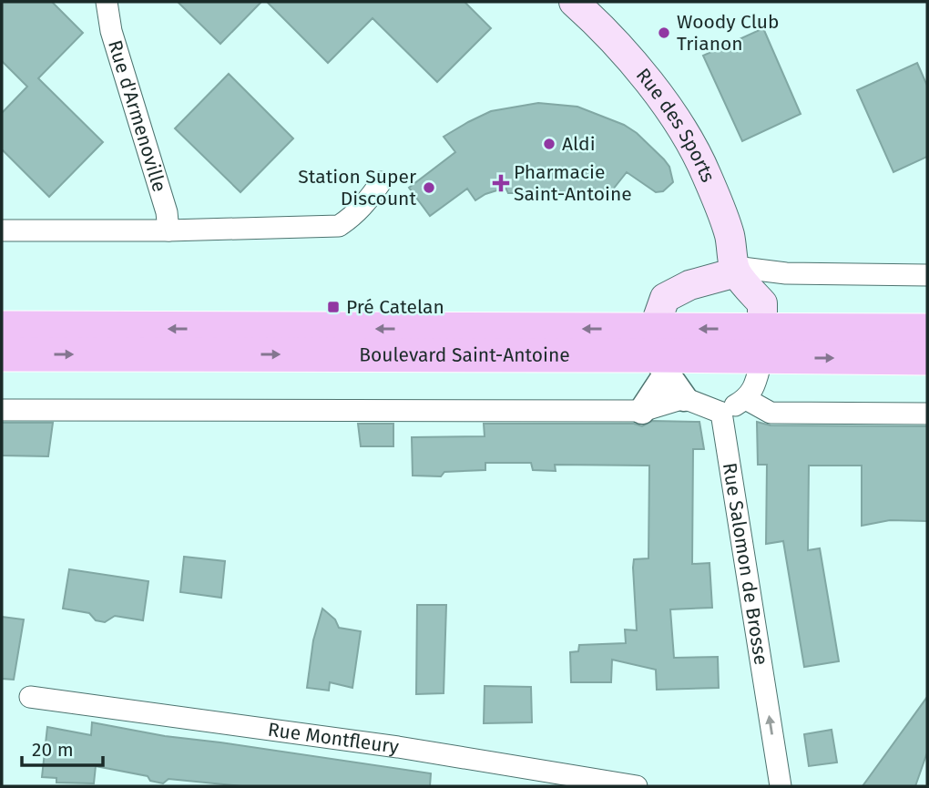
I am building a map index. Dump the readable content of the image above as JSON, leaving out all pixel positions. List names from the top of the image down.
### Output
{
  "streets": {
    "main road": ["Rue des Sports", "Boulevard Saint-Antoine"],
    "street": ["Rue d'Armenoville", "Rue Salomon de Brosse", "Rue Montfleury"]
  },
  "one_way": ["Rue Salomon de Brosse"],
  "places": {
    "other": ["Woody Club Trianon", "Aldi", "Station Super Discount"],
    "health": ["Pharmacie Saint-Antoine"],
    "transit": ["Pré Catelan"]
  },
  "scale_bar": "20 m"
}
